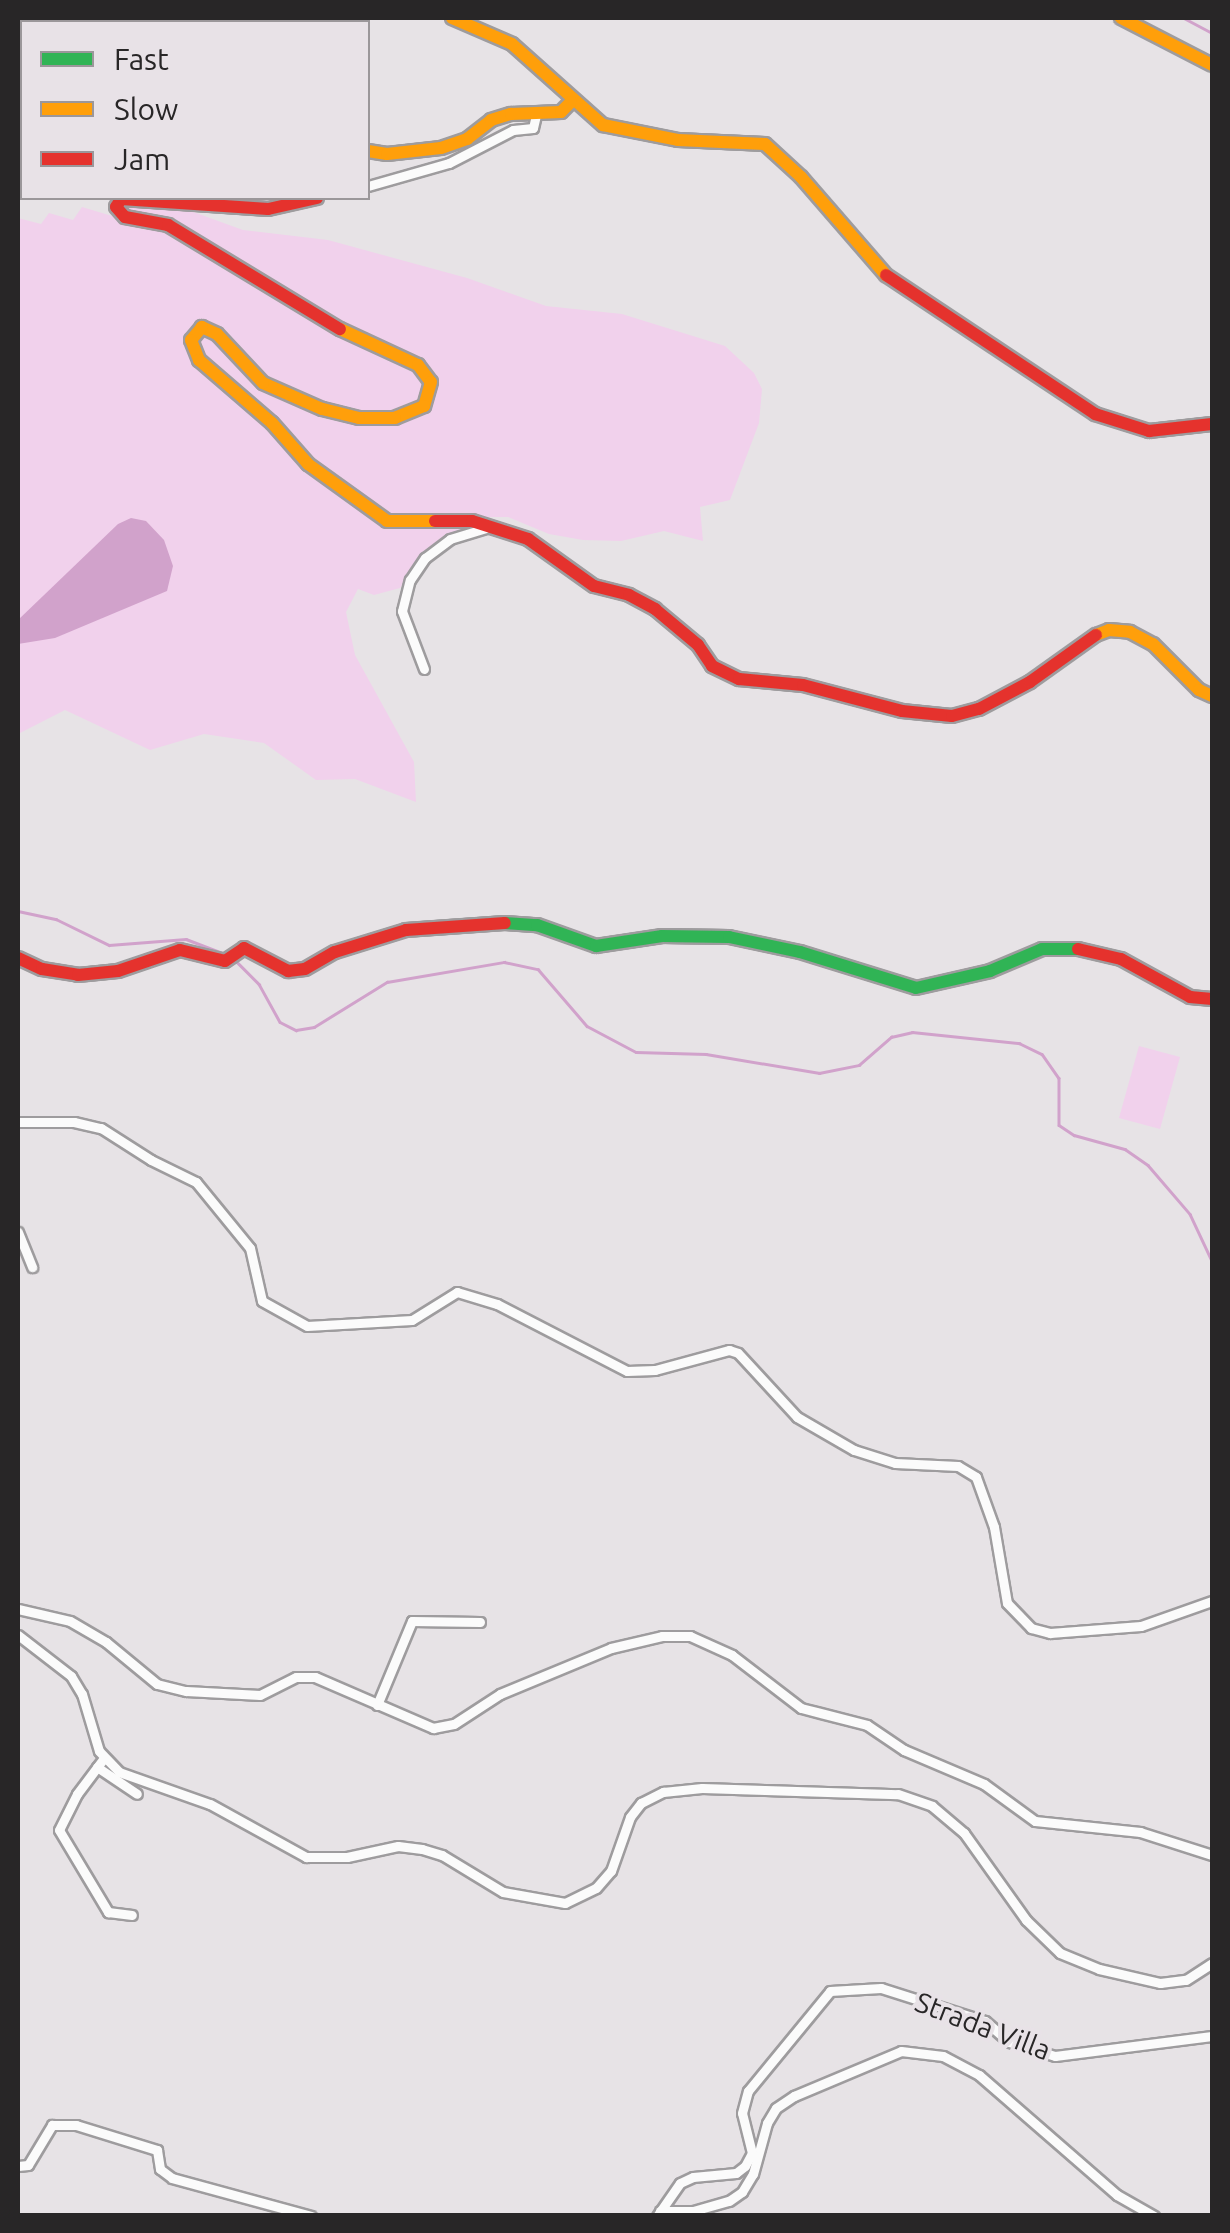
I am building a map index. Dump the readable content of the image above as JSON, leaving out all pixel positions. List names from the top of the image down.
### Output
{
  "streets": {
    "street": ["Strada Villa"]
  },
  "legend": ["Fast", "Slow", "Jam"]
}
